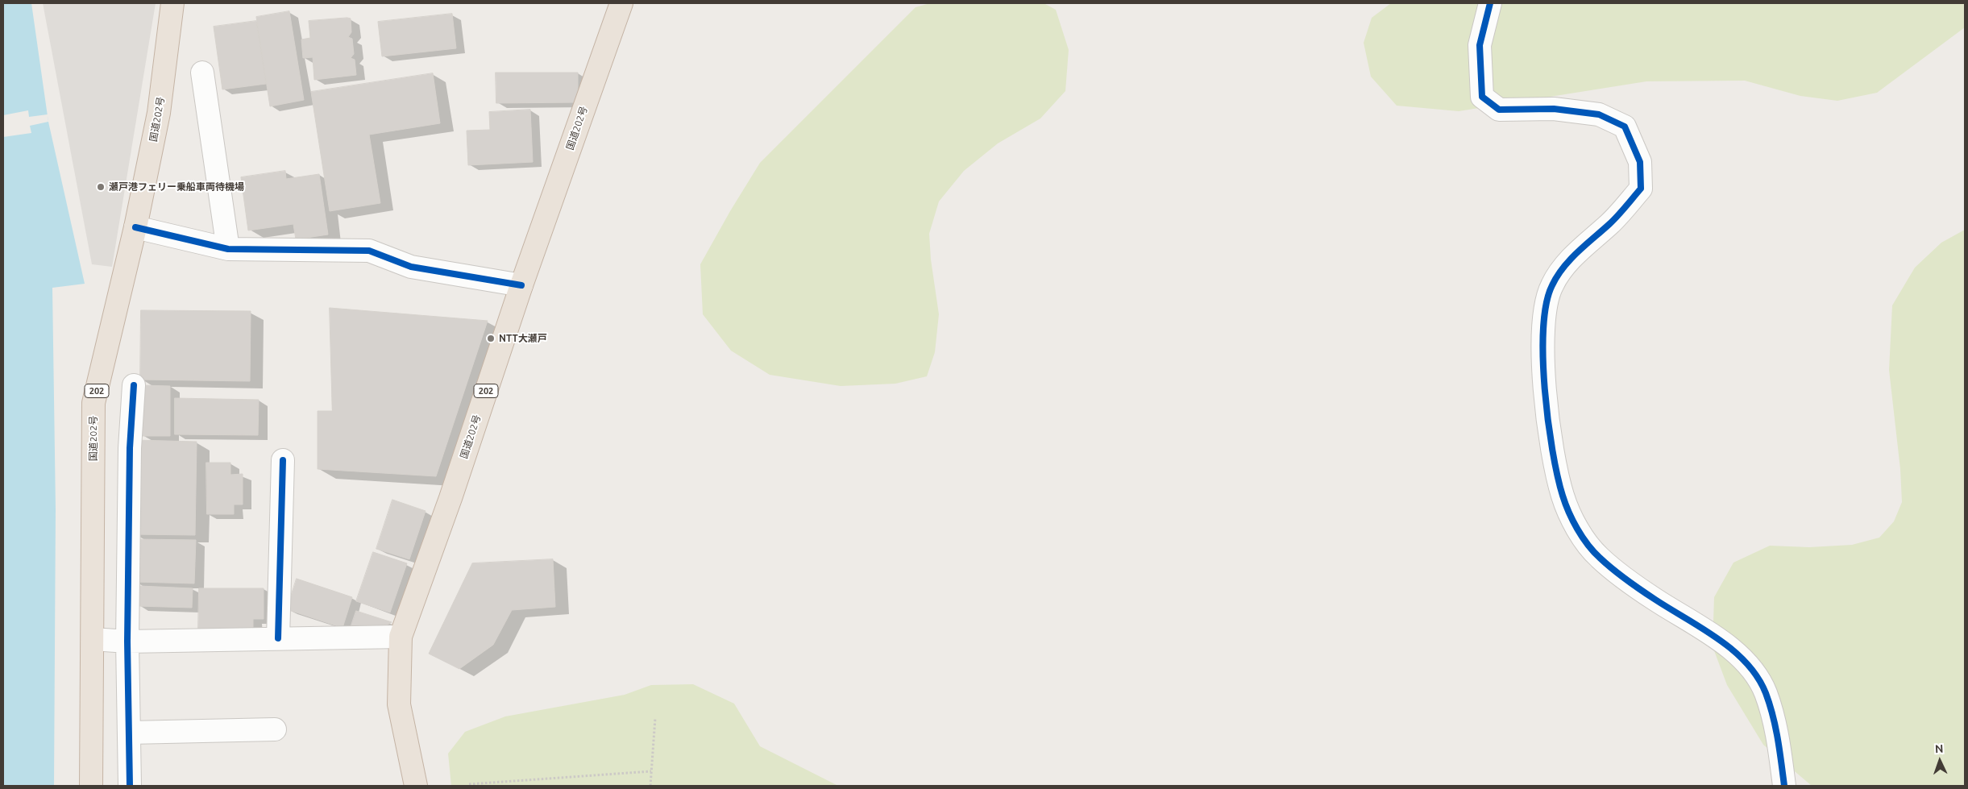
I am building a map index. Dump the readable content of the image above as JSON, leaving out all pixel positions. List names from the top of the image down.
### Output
{
  "streets": {
    "highway": ["国道202号", "202"]
  },
  "places": ["瀬戸港フェリー乗船車両待機場", "NTT大瀬戸"],
  "north": "top"
}
